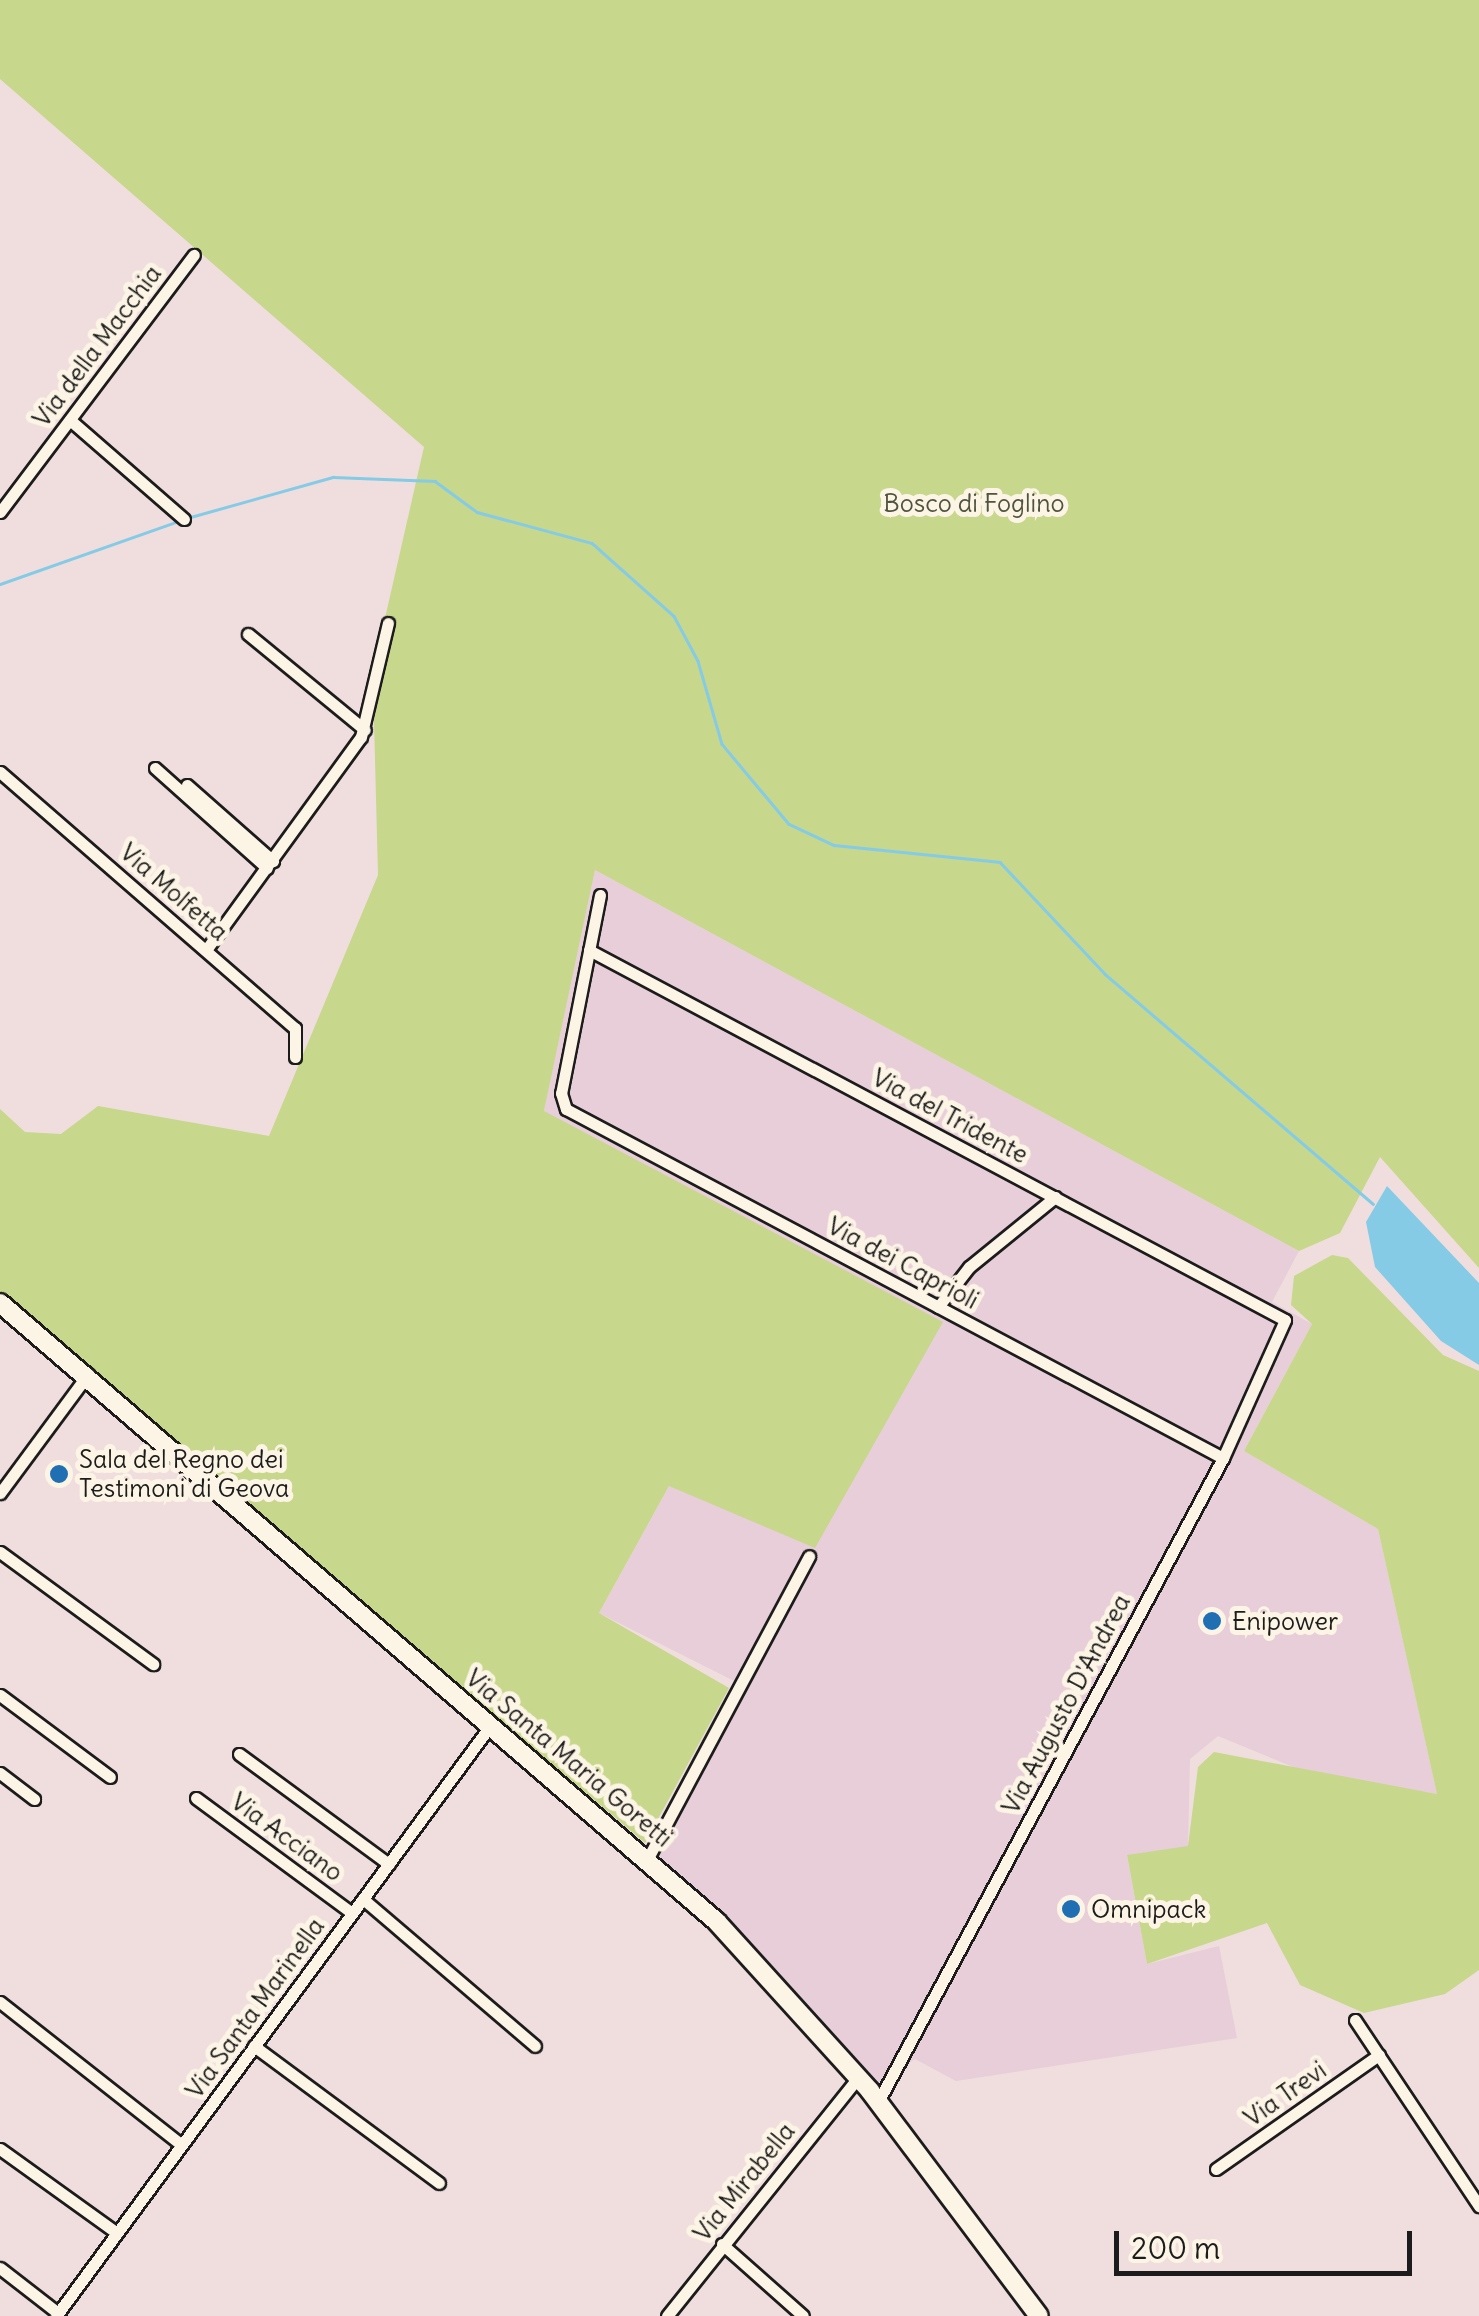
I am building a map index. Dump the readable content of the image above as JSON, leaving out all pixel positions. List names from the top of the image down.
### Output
{
  "streets": {
    "main road": ["Via Santa Maria Goretti"],
    "street": [
      "Via della Macchia",
      "Via Molfetta",
      "Via del Tridente",
      "Via dei Caprioli",
      "Via Augusto D'Andrea",
      "Via Acciano",
      "Via Santa Marinella",
      "Via Trevi",
      "Via Mirabella"
    ]
  },
  "crossings": [
    ["Via del Tridente", "Via dei Caprioli"],
    ["Via del Tridente", "Via Augusto D'Andrea"],
    ["Via dei Caprioli", "Via Augusto D'Andrea"],
    ["Via Augusto D'Andrea", "Via Santa Maria Goretti"],
    ["Via Santa Maria Goretti", "Via Santa Marinella"],
    ["Via Santa Maria Goretti", "Via Mirabella"],
    ["Via Acciano", "Via Santa Marinella"]
  ],
  "parks": ["Bosco di Foglino"],
  "places": ["Sala del Regno dei Testimoni di Geova", "Enipower", "Omnipack"],
  "scale_bar": "200 m"
}
